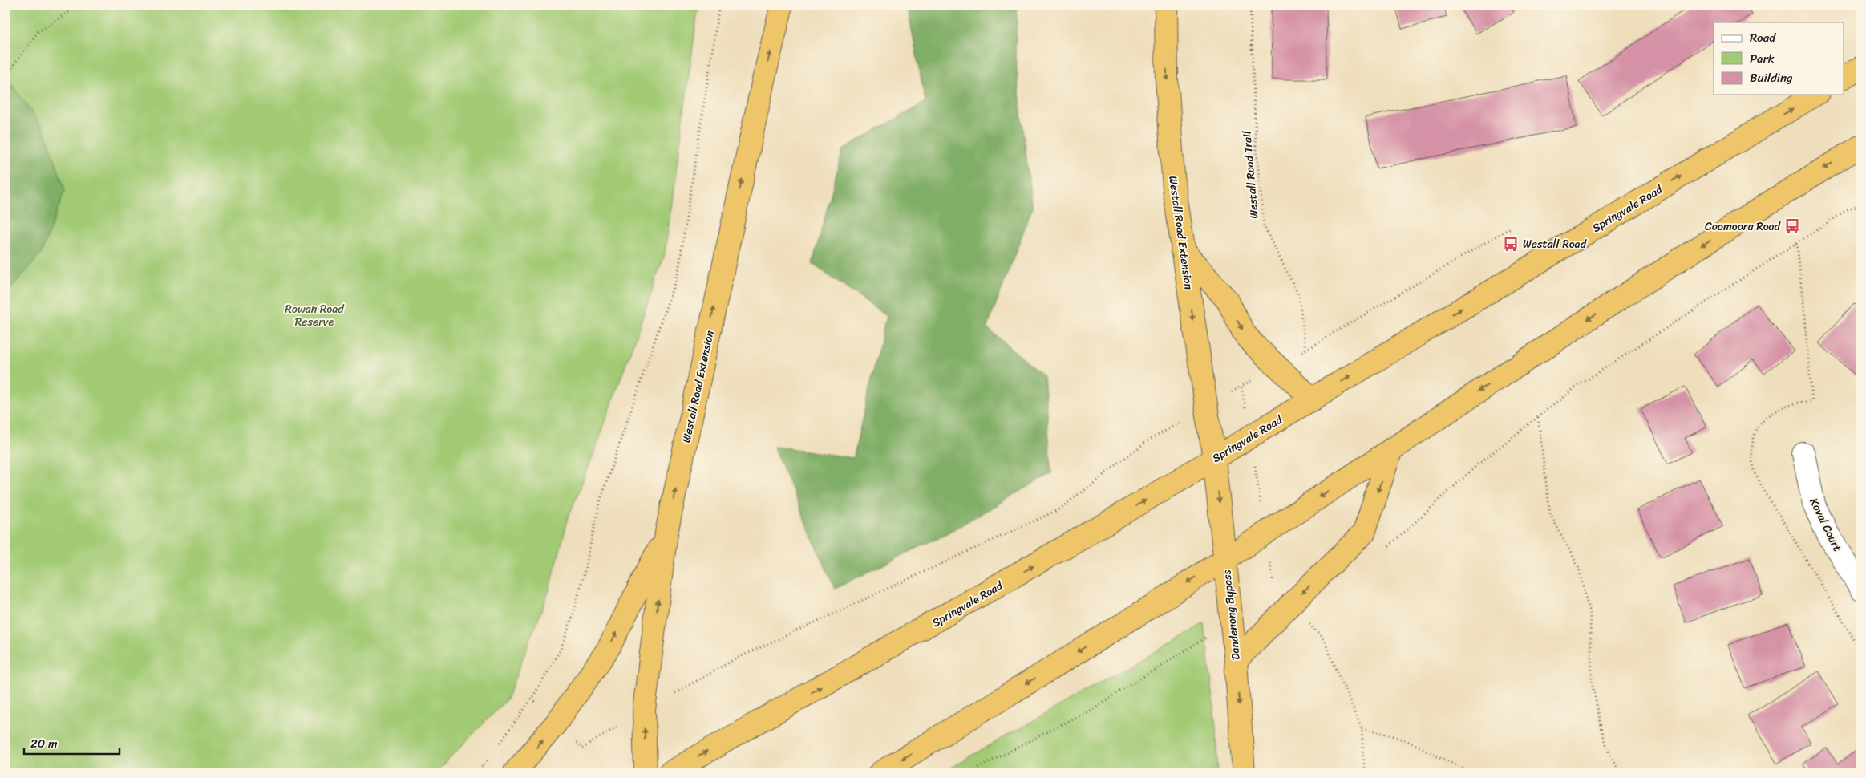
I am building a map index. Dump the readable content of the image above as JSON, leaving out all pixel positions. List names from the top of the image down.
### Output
{
  "streets": {
    "highway": ["Springvale Road", "Westall Road Extension", "Dandenong Bypass"],
    "street": ["Koval Court"],
    "path": ["Westall Road Trail"]
  },
  "crossings": [
    ["Springvale Road", "Westall Road Extension"],
    ["Springvale Road", "Dandenong Bypass"],
    ["Westall Road Extension", "Dandenong Bypass"]
  ],
  "one_way": ["Dandenong Bypass"],
  "parks": ["Rowan Road Reserve"],
  "places": {
    "bus stop": ["Coomoora Road", "Westall Road"]
  },
  "legend": ["Road", "Park", "Building"],
  "scale_bar": "20 m"
}
